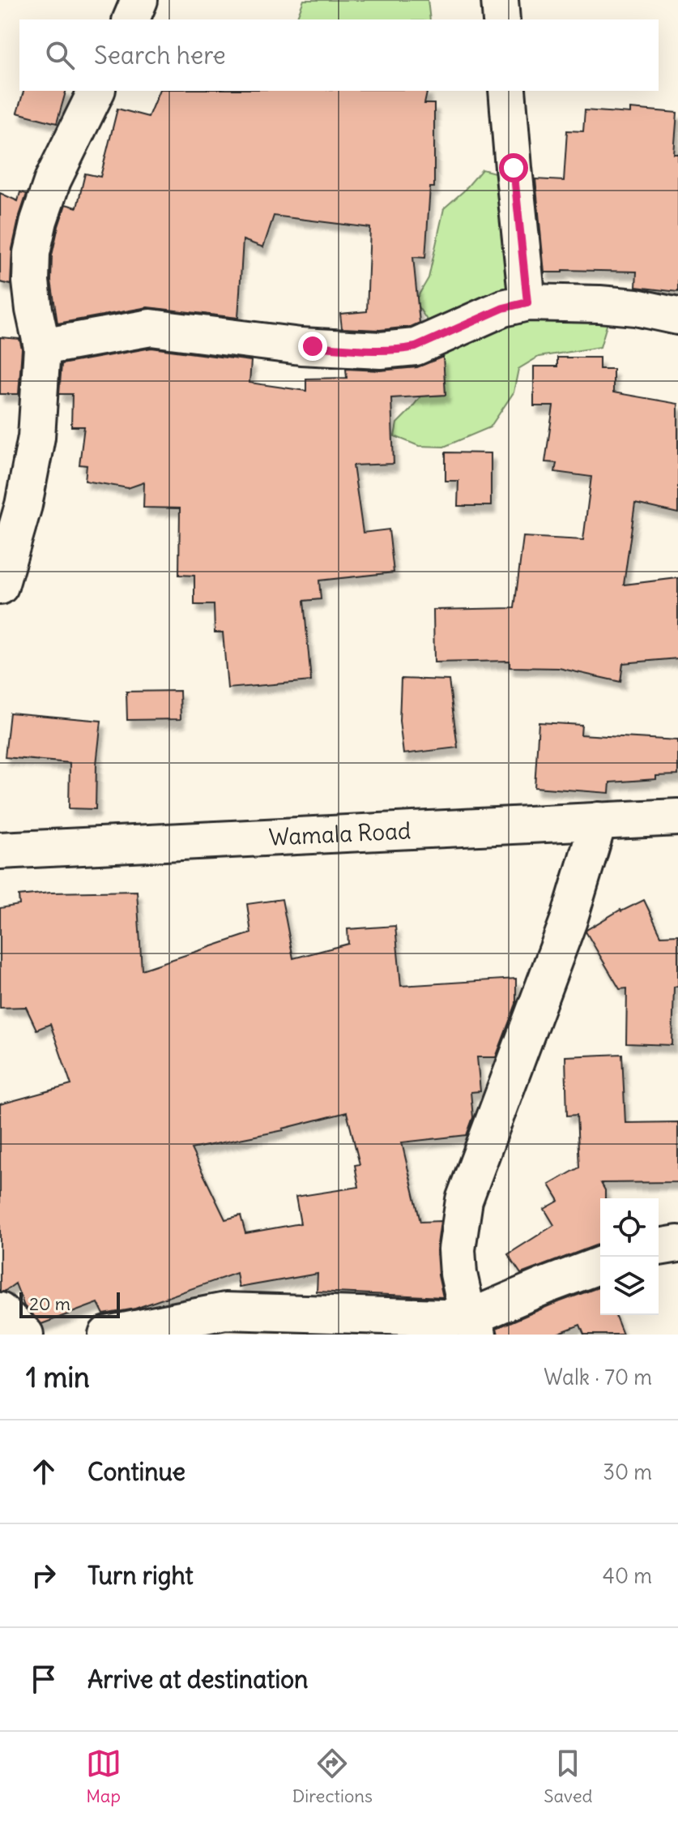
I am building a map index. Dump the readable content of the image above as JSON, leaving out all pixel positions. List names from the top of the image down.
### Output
{
  "streets": {
    "street": ["Wamala Road"]
  },
  "scale_bar": "20 m",
  "page": {
    "search": "Search here",
    "scale": "20 m",
    "heading": ["1 min", "Walk · 70 m"],
    "list": [
      ["Continue", "30 m"],
      ["Turn right", "40 m"],
      "Arrive at destination"
    ],
    "nav": ["Map", "Directions", "Saved"]
  }
}
